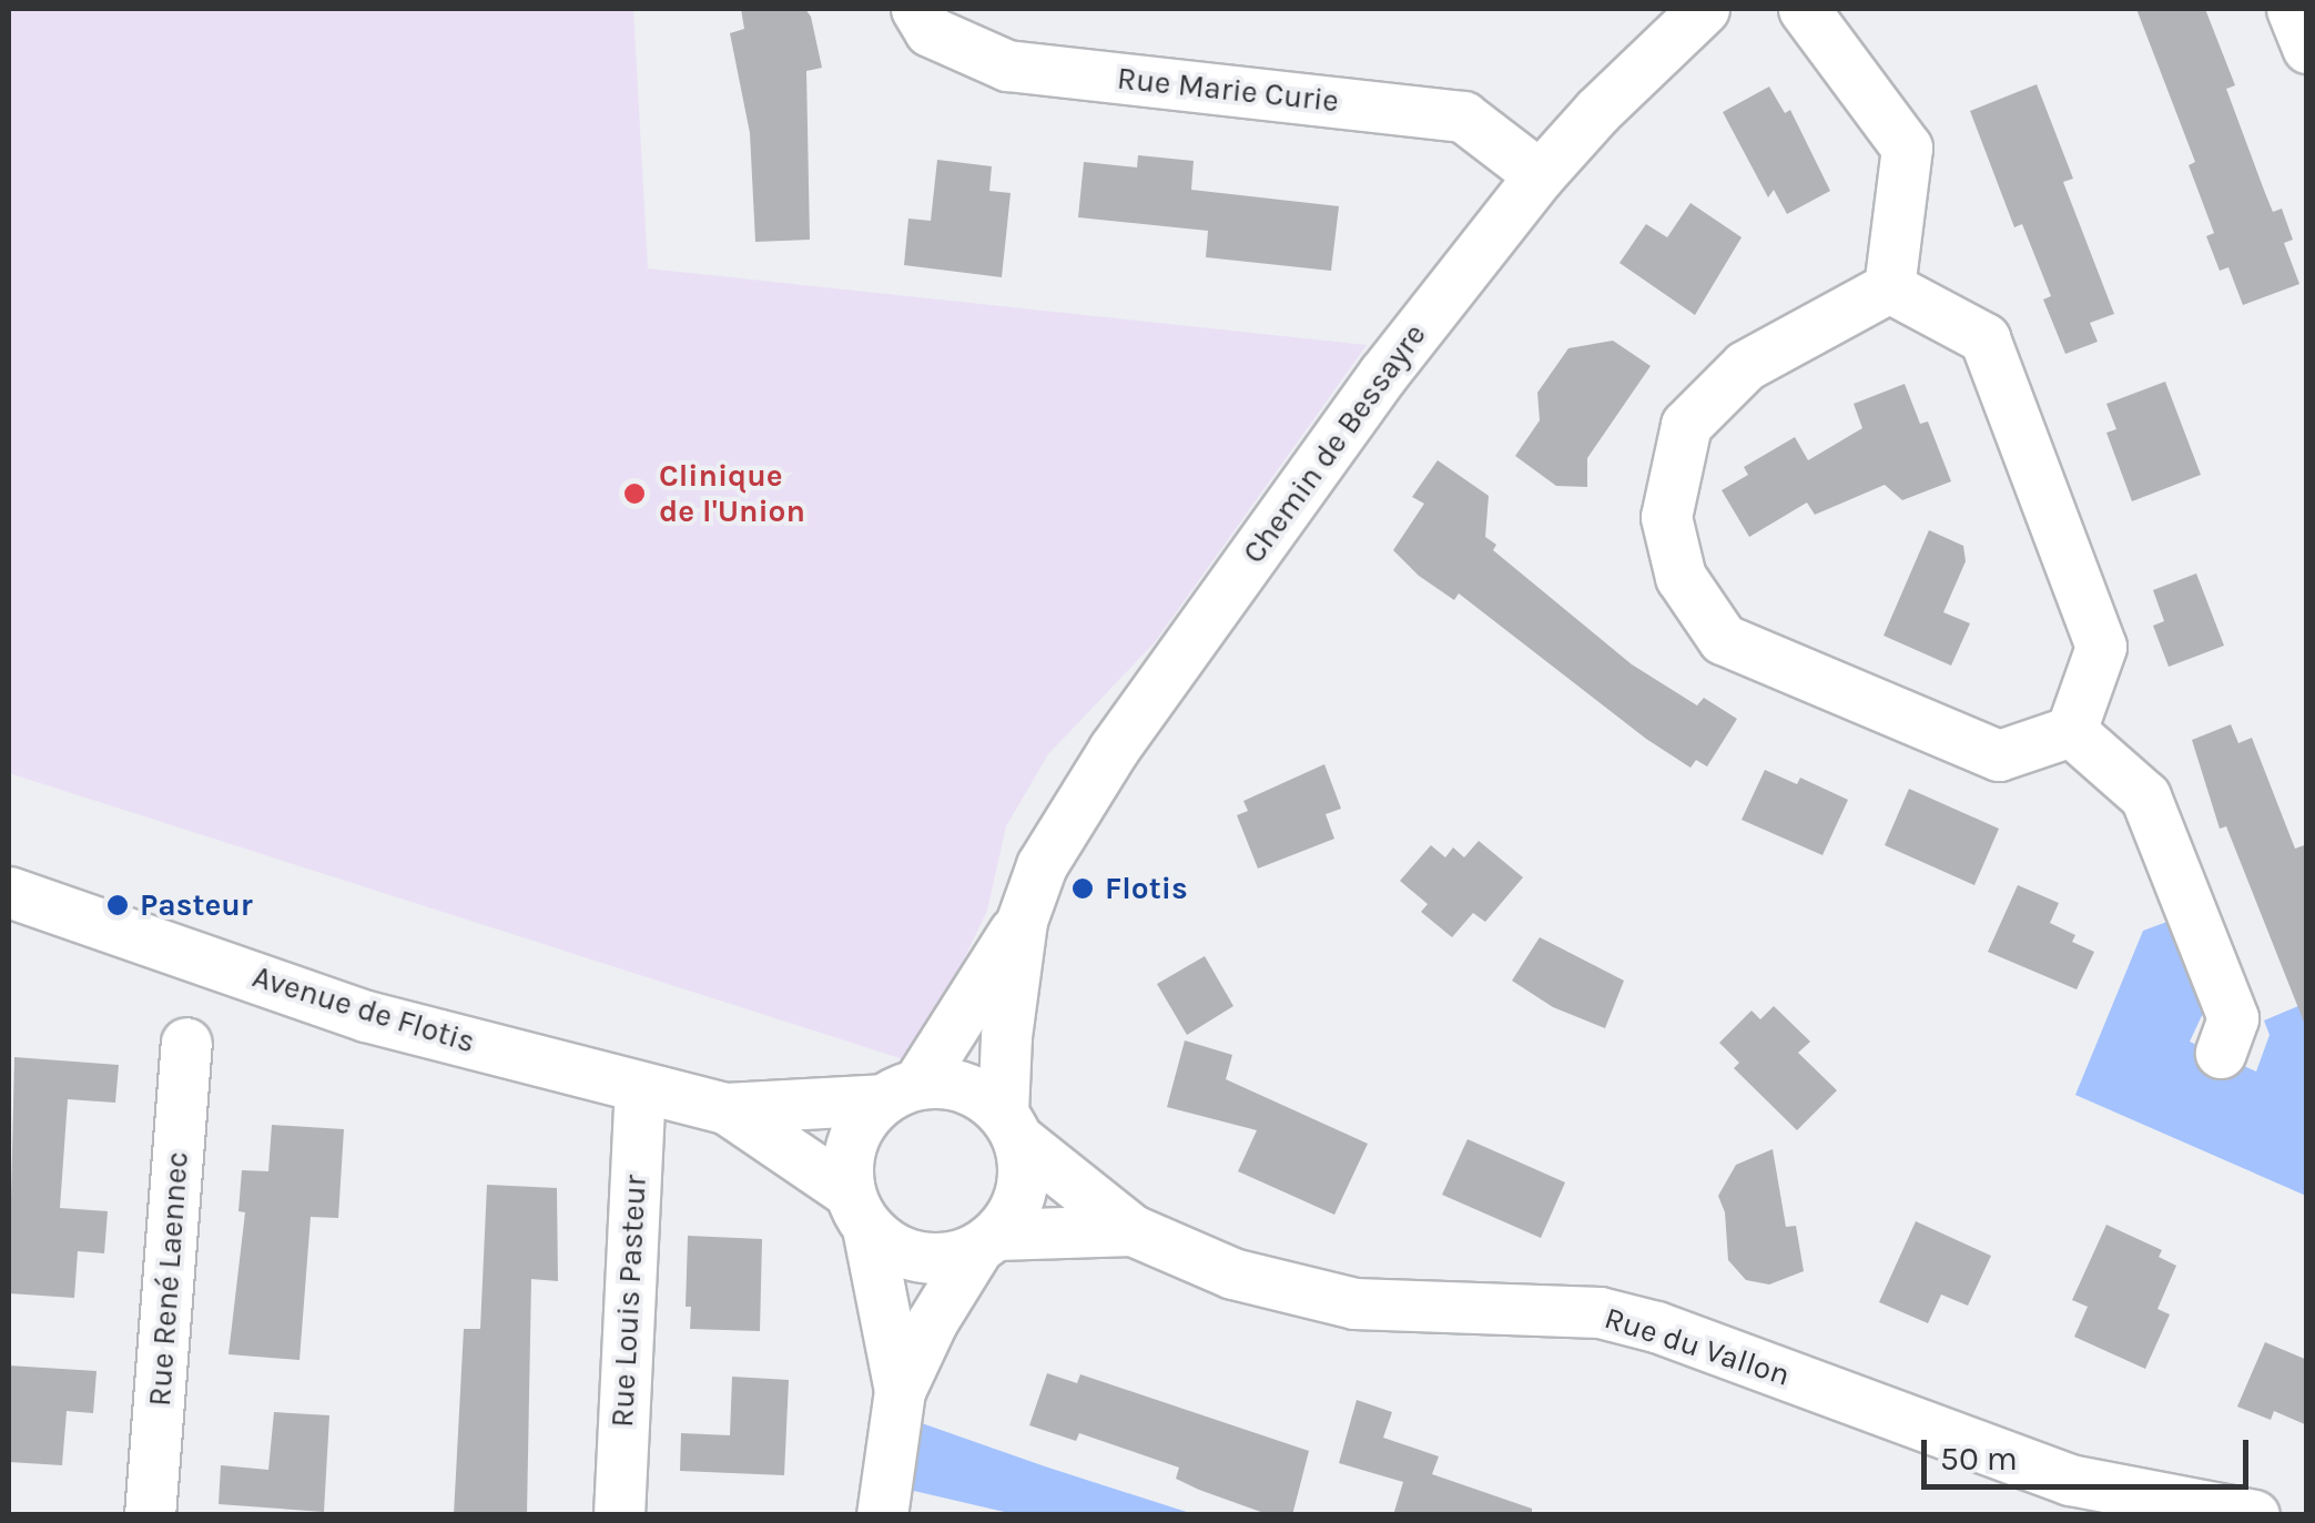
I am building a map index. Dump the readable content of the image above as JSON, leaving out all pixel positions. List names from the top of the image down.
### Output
{
  "streets": {
    "street": [
      "Rue Marie Curie",
      "Chemin de Bessayre",
      "Avenue de Flotis",
      "Rue René Laennec",
      "Rue Louis Pasteur",
      "Rue du Vallon"
    ]
  },
  "crossings": [
    ["Rue Marie Curie", "Chemin de Bessayre"],
    ["Chemin de Bessayre", "Avenue de Flotis"],
    ["Chemin de Bessayre", "Rue du Vallon"],
    ["Avenue de Flotis", "Rue Louis Pasteur"],
    ["Avenue de Flotis", "Rue du Vallon"]
  ],
  "places": ["Clinique de l'Union", "Flotis", "Pasteur"],
  "scale_bar": "50 m"
}
